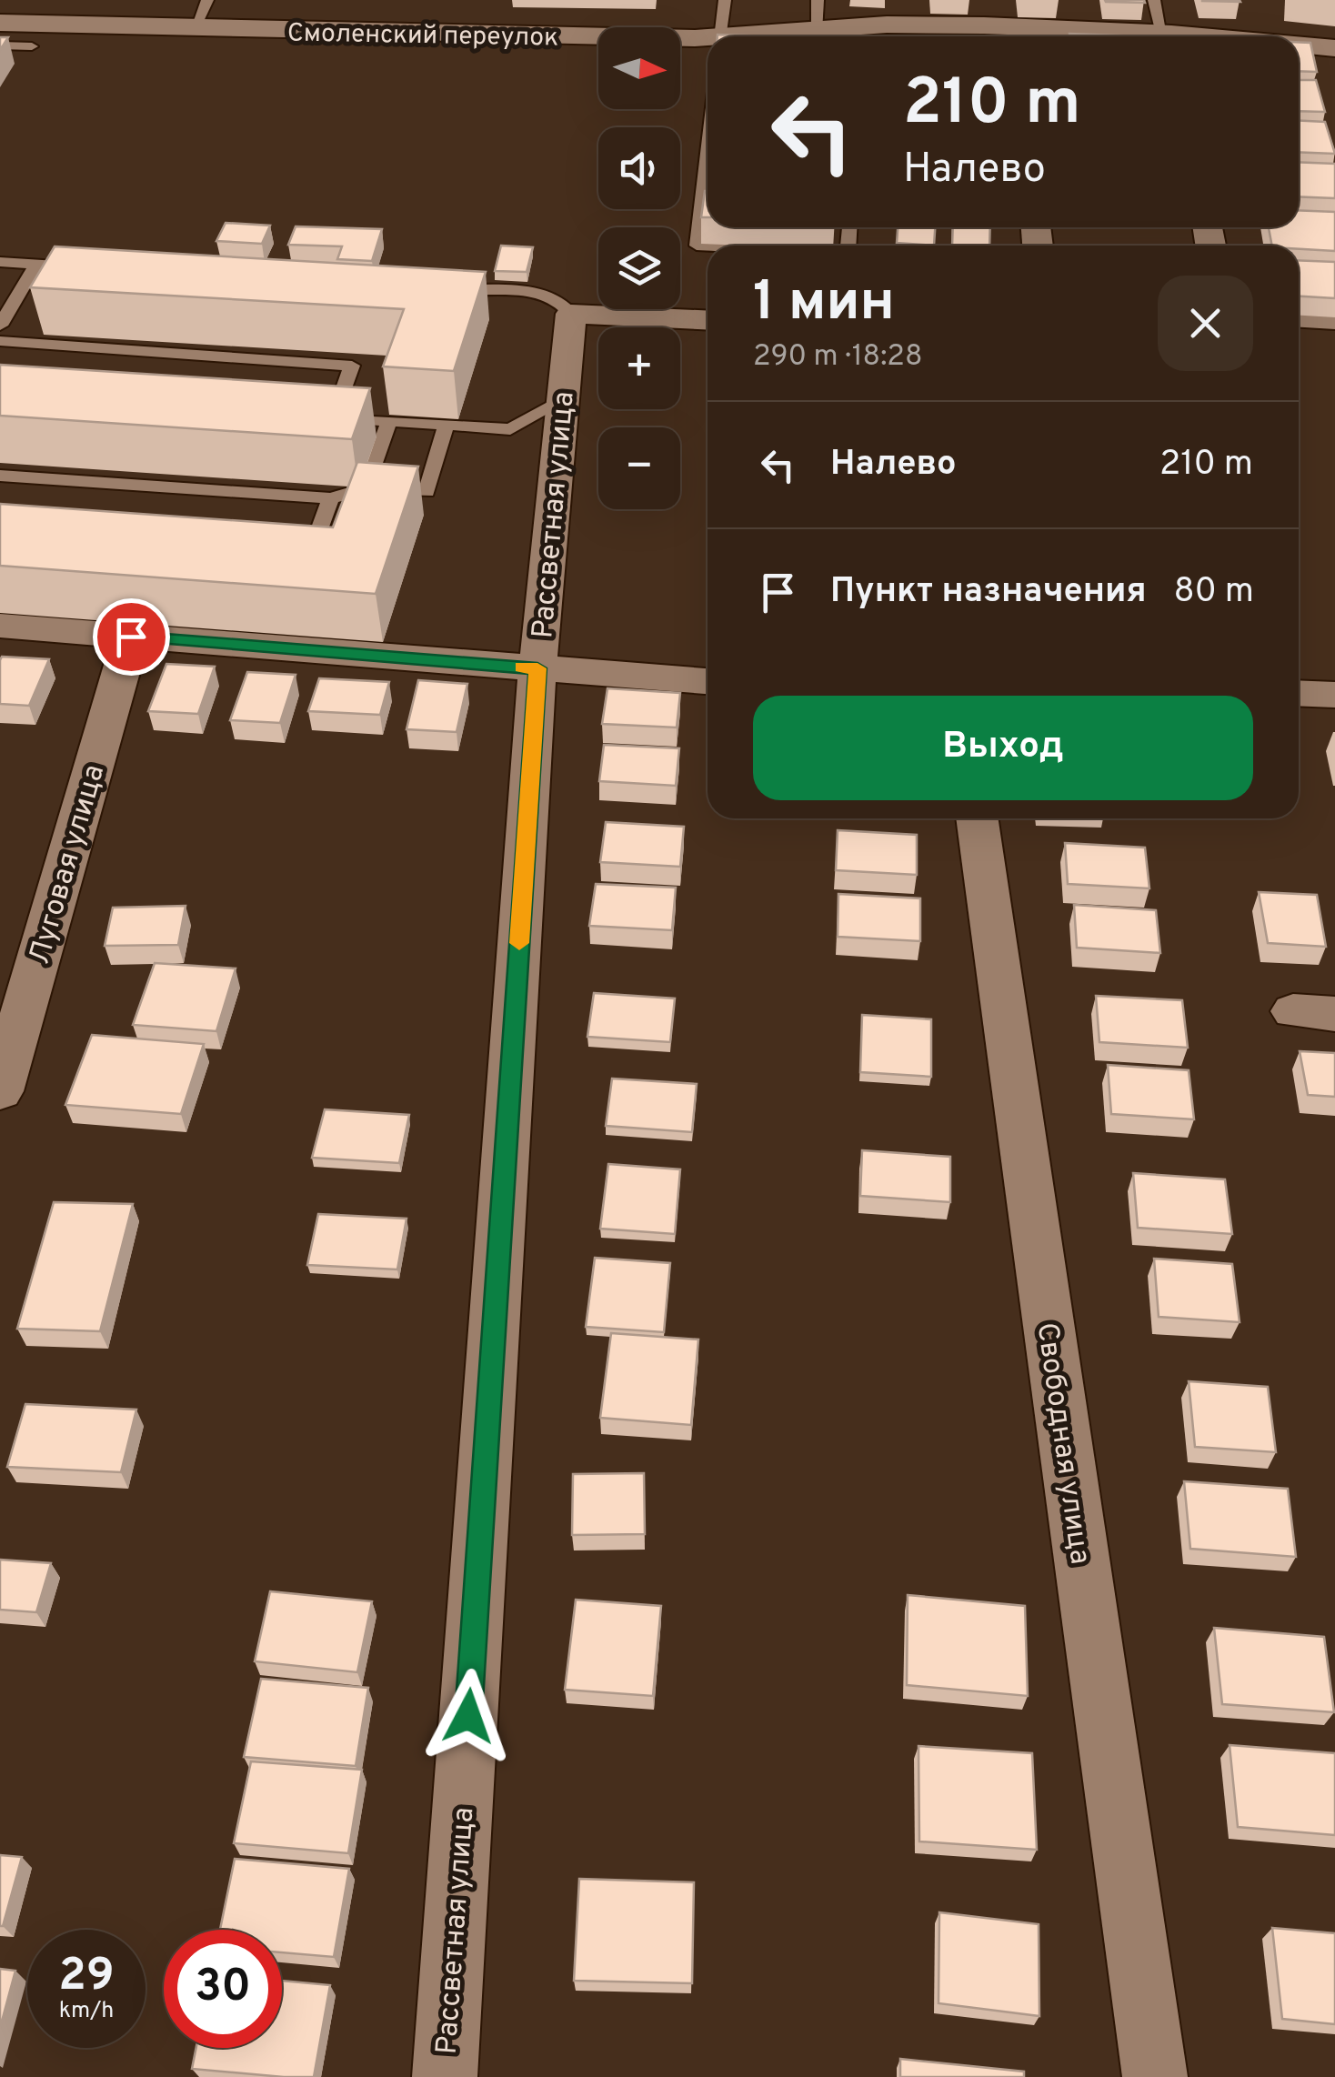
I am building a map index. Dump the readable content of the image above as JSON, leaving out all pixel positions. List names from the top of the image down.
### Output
{
  "streets": {
    "street": [
      "Смоленский переулок",
      "Рассветная улица",
      "Луговая улица",
      "Свободная улица"
    ]
  },
  "north": "right",
  "page": {
    "map_buttons": ["+", "−"],
    "turn": ["210 m", "Налево"],
    "heading": ["1 мин", "290 m · 18:28"],
    "list": [
      {
        "name": "Налево",
        "value": "210 m"
      },
      {
        "name": "Пункт назначения",
        "value": "80 m"
      }
    ],
    "buttons": "Выход",
    "speed": "29 km/h",
    "limit": "30"
  }
}
